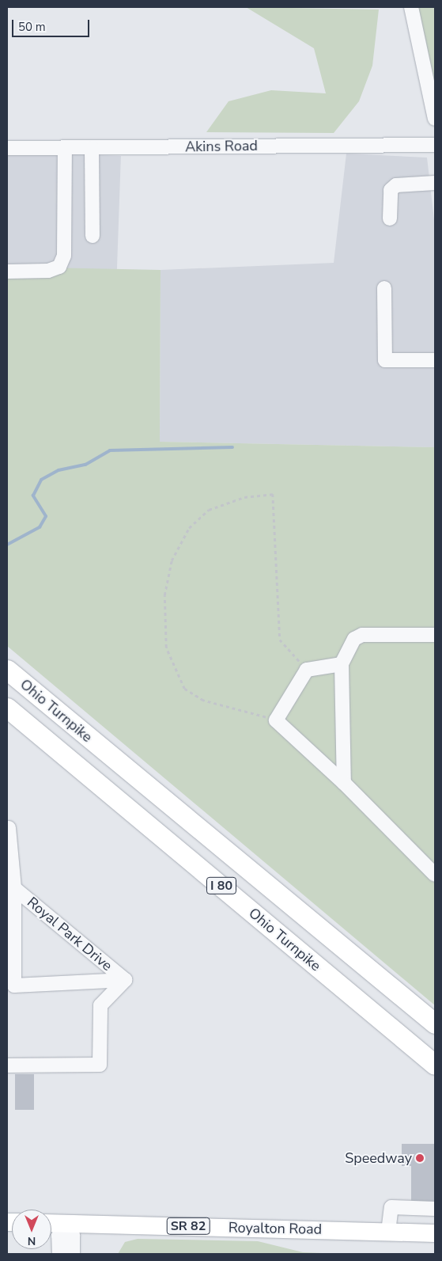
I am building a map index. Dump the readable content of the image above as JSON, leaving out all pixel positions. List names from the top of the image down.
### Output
{
  "streets": {
    "highway": ["Ohio Turnpike", "I 80"],
    "main road": ["SR 82", "Royalton Road"],
    "street": ["Akins Road", "Royal Park Drive"]
  },
  "places": ["Speedway"],
  "scale_bar": "50 m",
  "north": "bottom"
}
